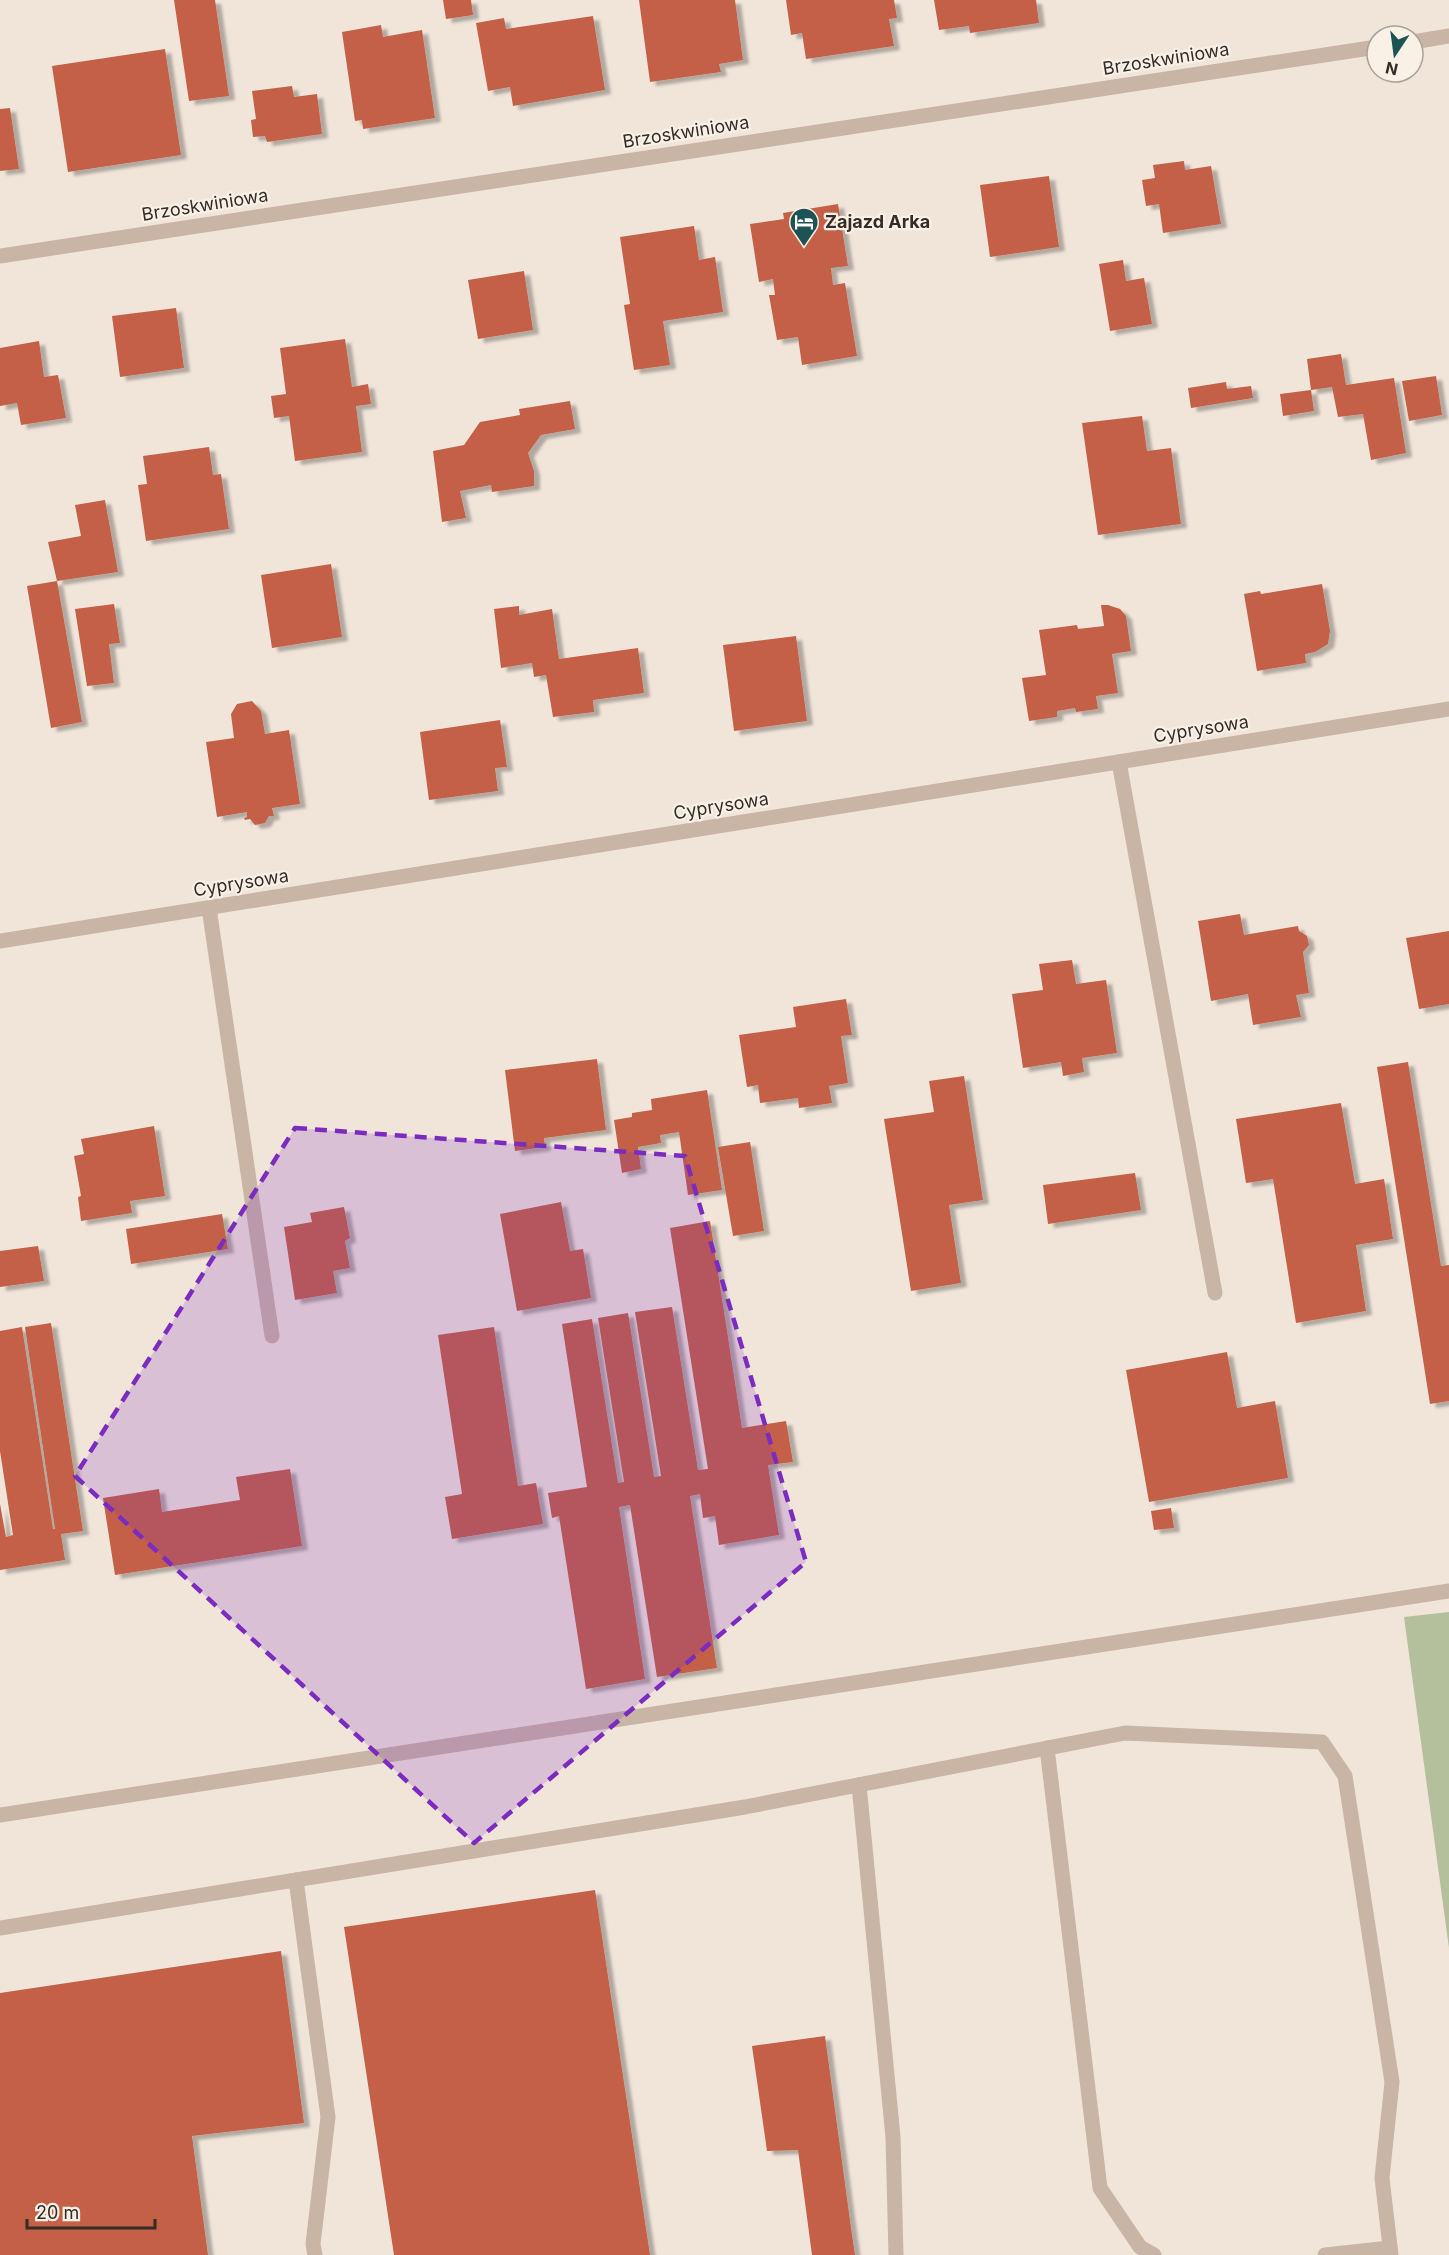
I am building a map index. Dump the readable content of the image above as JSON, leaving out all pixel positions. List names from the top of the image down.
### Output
{
  "streets": {
    "street": ["Brzoskwiniowa", "Cyprysowa"]
  },
  "places": {
    "hotel": ["Zajazd Arka"]
  },
  "scale_bar": "20 m",
  "north": "bottom"
}
